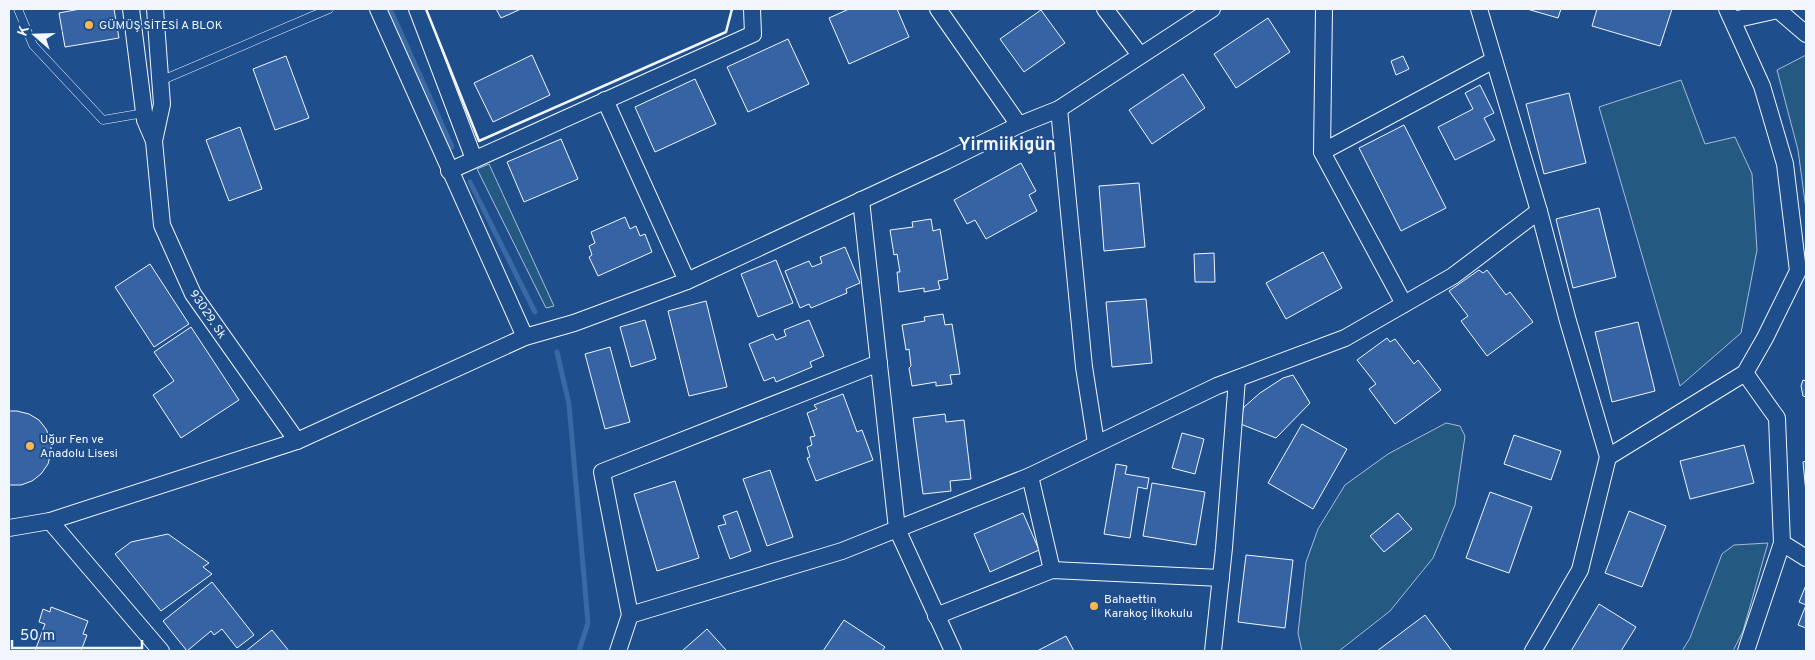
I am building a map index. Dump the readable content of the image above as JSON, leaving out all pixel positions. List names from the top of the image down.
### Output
{
  "streets": {
    "street": ["93029. Sk"]
  },
  "districts": ["Yirmiikigün"],
  "places": ["GÜMÜŞ SİTESİ A BLOK", "Uğur Fen ve Anadolu Lisesi", "Bahaettin Karakoç İlkokulu"],
  "scale_bar": "50 m",
  "north": "left"
}
